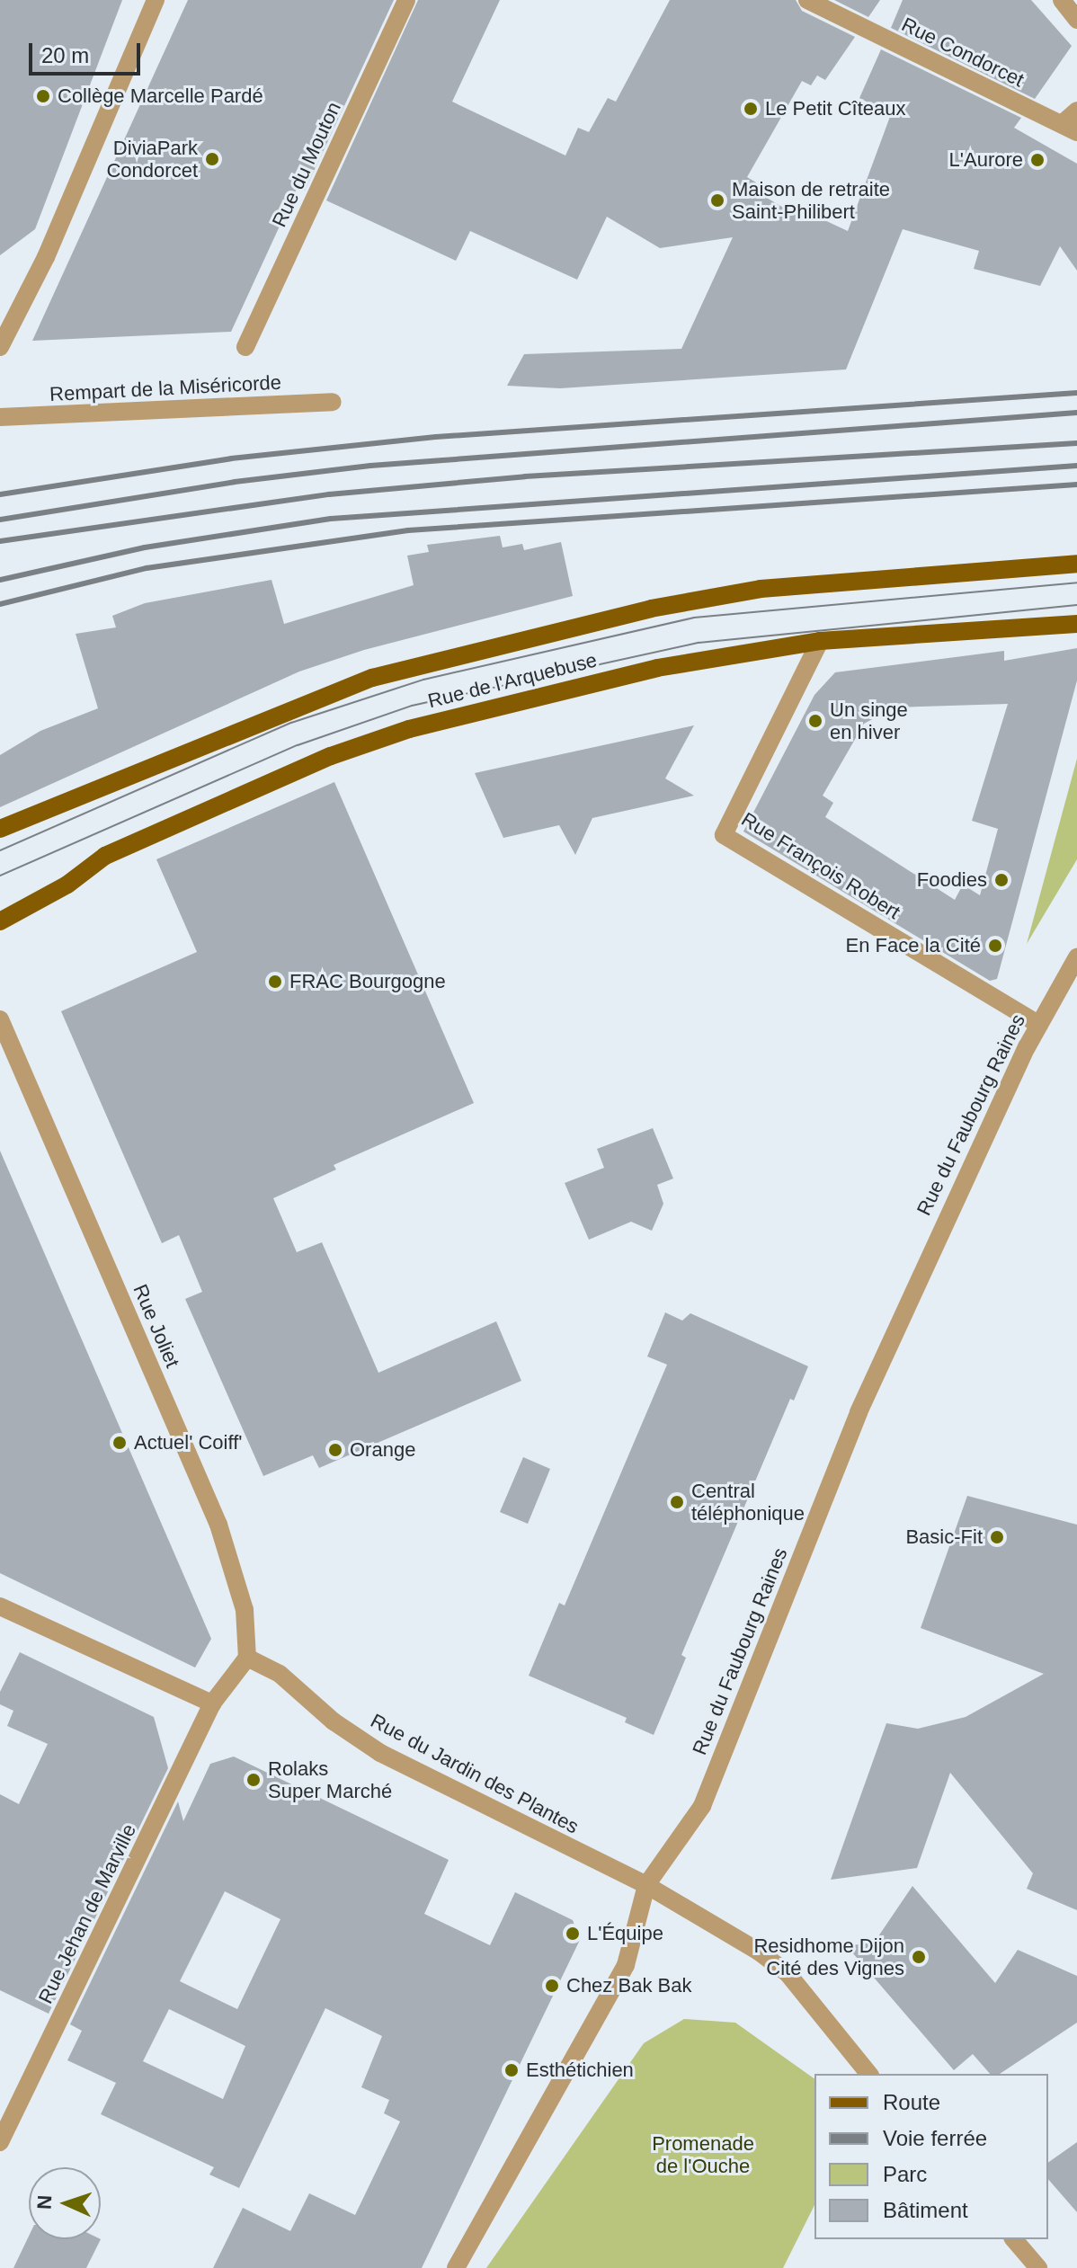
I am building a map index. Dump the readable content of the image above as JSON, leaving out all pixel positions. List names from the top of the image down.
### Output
{
  "streets": {
    "main road": ["Rue de l'Arquebuse"],
    "street": [
      "Rue Condorcet",
      "Rue du Mouton",
      "Rempart de la Miséricorde",
      "Rue François Robert",
      "Rue du Faubourg Raines",
      "Rue Joliet",
      "Rue du Jardin des Plantes",
      "Rue Jehan de Marville"
    ]
  },
  "crossings": [
    ["Rue de l'Arquebuse", "Rue François Robert"],
    ["Rue François Robert", "Rue du Faubourg Raines"],
    ["Rue du Faubourg Raines", "Rue du Jardin des Plantes"],
    ["Rue Joliet", "Rue du Jardin des Plantes"]
  ],
  "parks": ["Promenade de l'Ouche"],
  "places": [
    "Collège Marcelle Pardé",
    "Le Petit Cîteaux",
    "DiviaPark Condorcet",
    "L'Aurore",
    "Maison de retraite Saint-Philibert",
    "Un singe en hiver",
    "Foodies",
    "En Face la Cité",
    "FRAC Bourgogne",
    "Actuel' Coiff'",
    "Orange",
    "Central téléphonique",
    "Basic-Fit",
    "Rolaks Super Marché",
    "L'Équipe",
    "Residhome Dijon Cité des Vignes",
    "Chez Bak Bak",
    "Esthétichien"
  ],
  "legend": [
    "Route",
    "Voie ferrée",
    "Parc",
    "Bâtiment"
  ],
  "scale_bar": "20 m",
  "north": "left"
}
